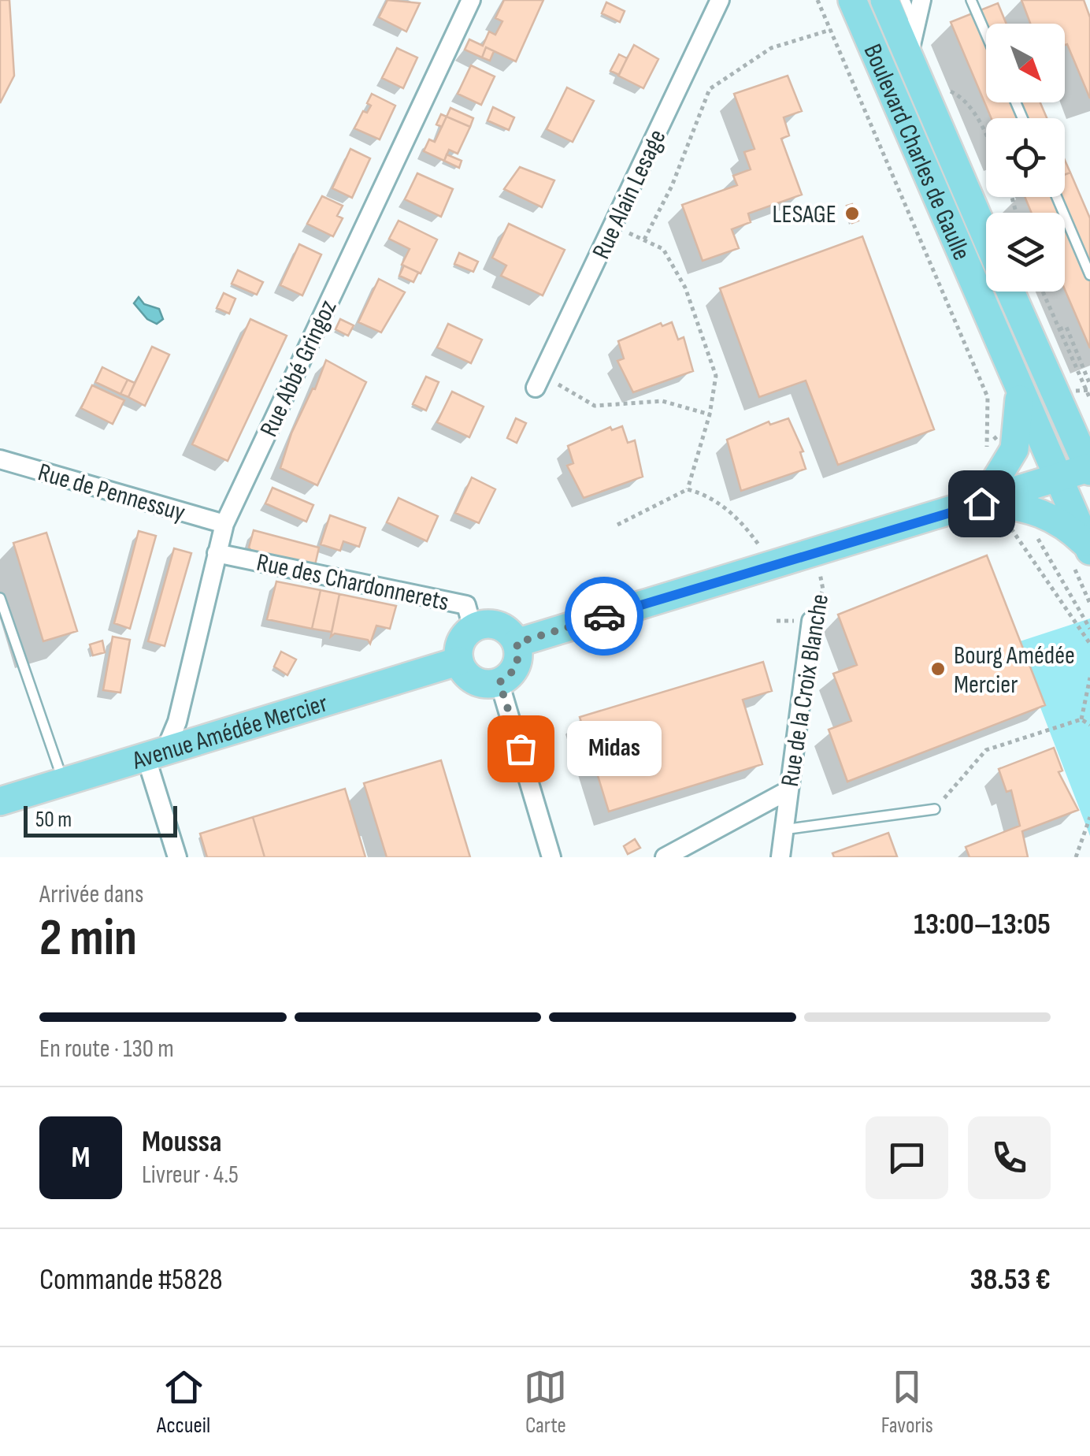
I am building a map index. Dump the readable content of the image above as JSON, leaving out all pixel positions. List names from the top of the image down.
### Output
{
  "streets": {
    "main road": ["Boulevard Charles de Gaulle", "Avenue Amédée Mercier"],
    "street": [
      "Rue Alain Lesage",
      "Rue Abbé Gringoz",
      "Rue de Pennessuy",
      "Rue des Chardonnerets",
      "Rue de la Croix Blanche"
    ]
  },
  "crossings": [
    ["Rue Abbé Gringoz", "Rue de Pennessuy"],
    ["Rue Abbé Gringoz", "Rue des Chardonnerets"],
    ["Rue Abbé Gringoz", "Avenue Amédée Mercier"],
    ["Rue des Chardonnerets", "Avenue Amédée Mercier"]
  ],
  "places": ["LESAGE", "Bourg Amédée Mercier", "Midas"],
  "scale_bar": "50 m",
  "north": "bottom right",
  "page": {
    "bubble": "Midas",
    "scale": "50 m",
    "heading": ["2 min", "Arrivée dans", "13:00–13:05"],
    "panel": [
      "Moussa",
      "Livreur · 4.5",
      "Commande #5828",
      "38.53 €"
    ],
    "bar": "En route · 130 m",
    "round": "M",
    "tabs": ["Accueil", "Carte", "Favoris"]
  }
}
